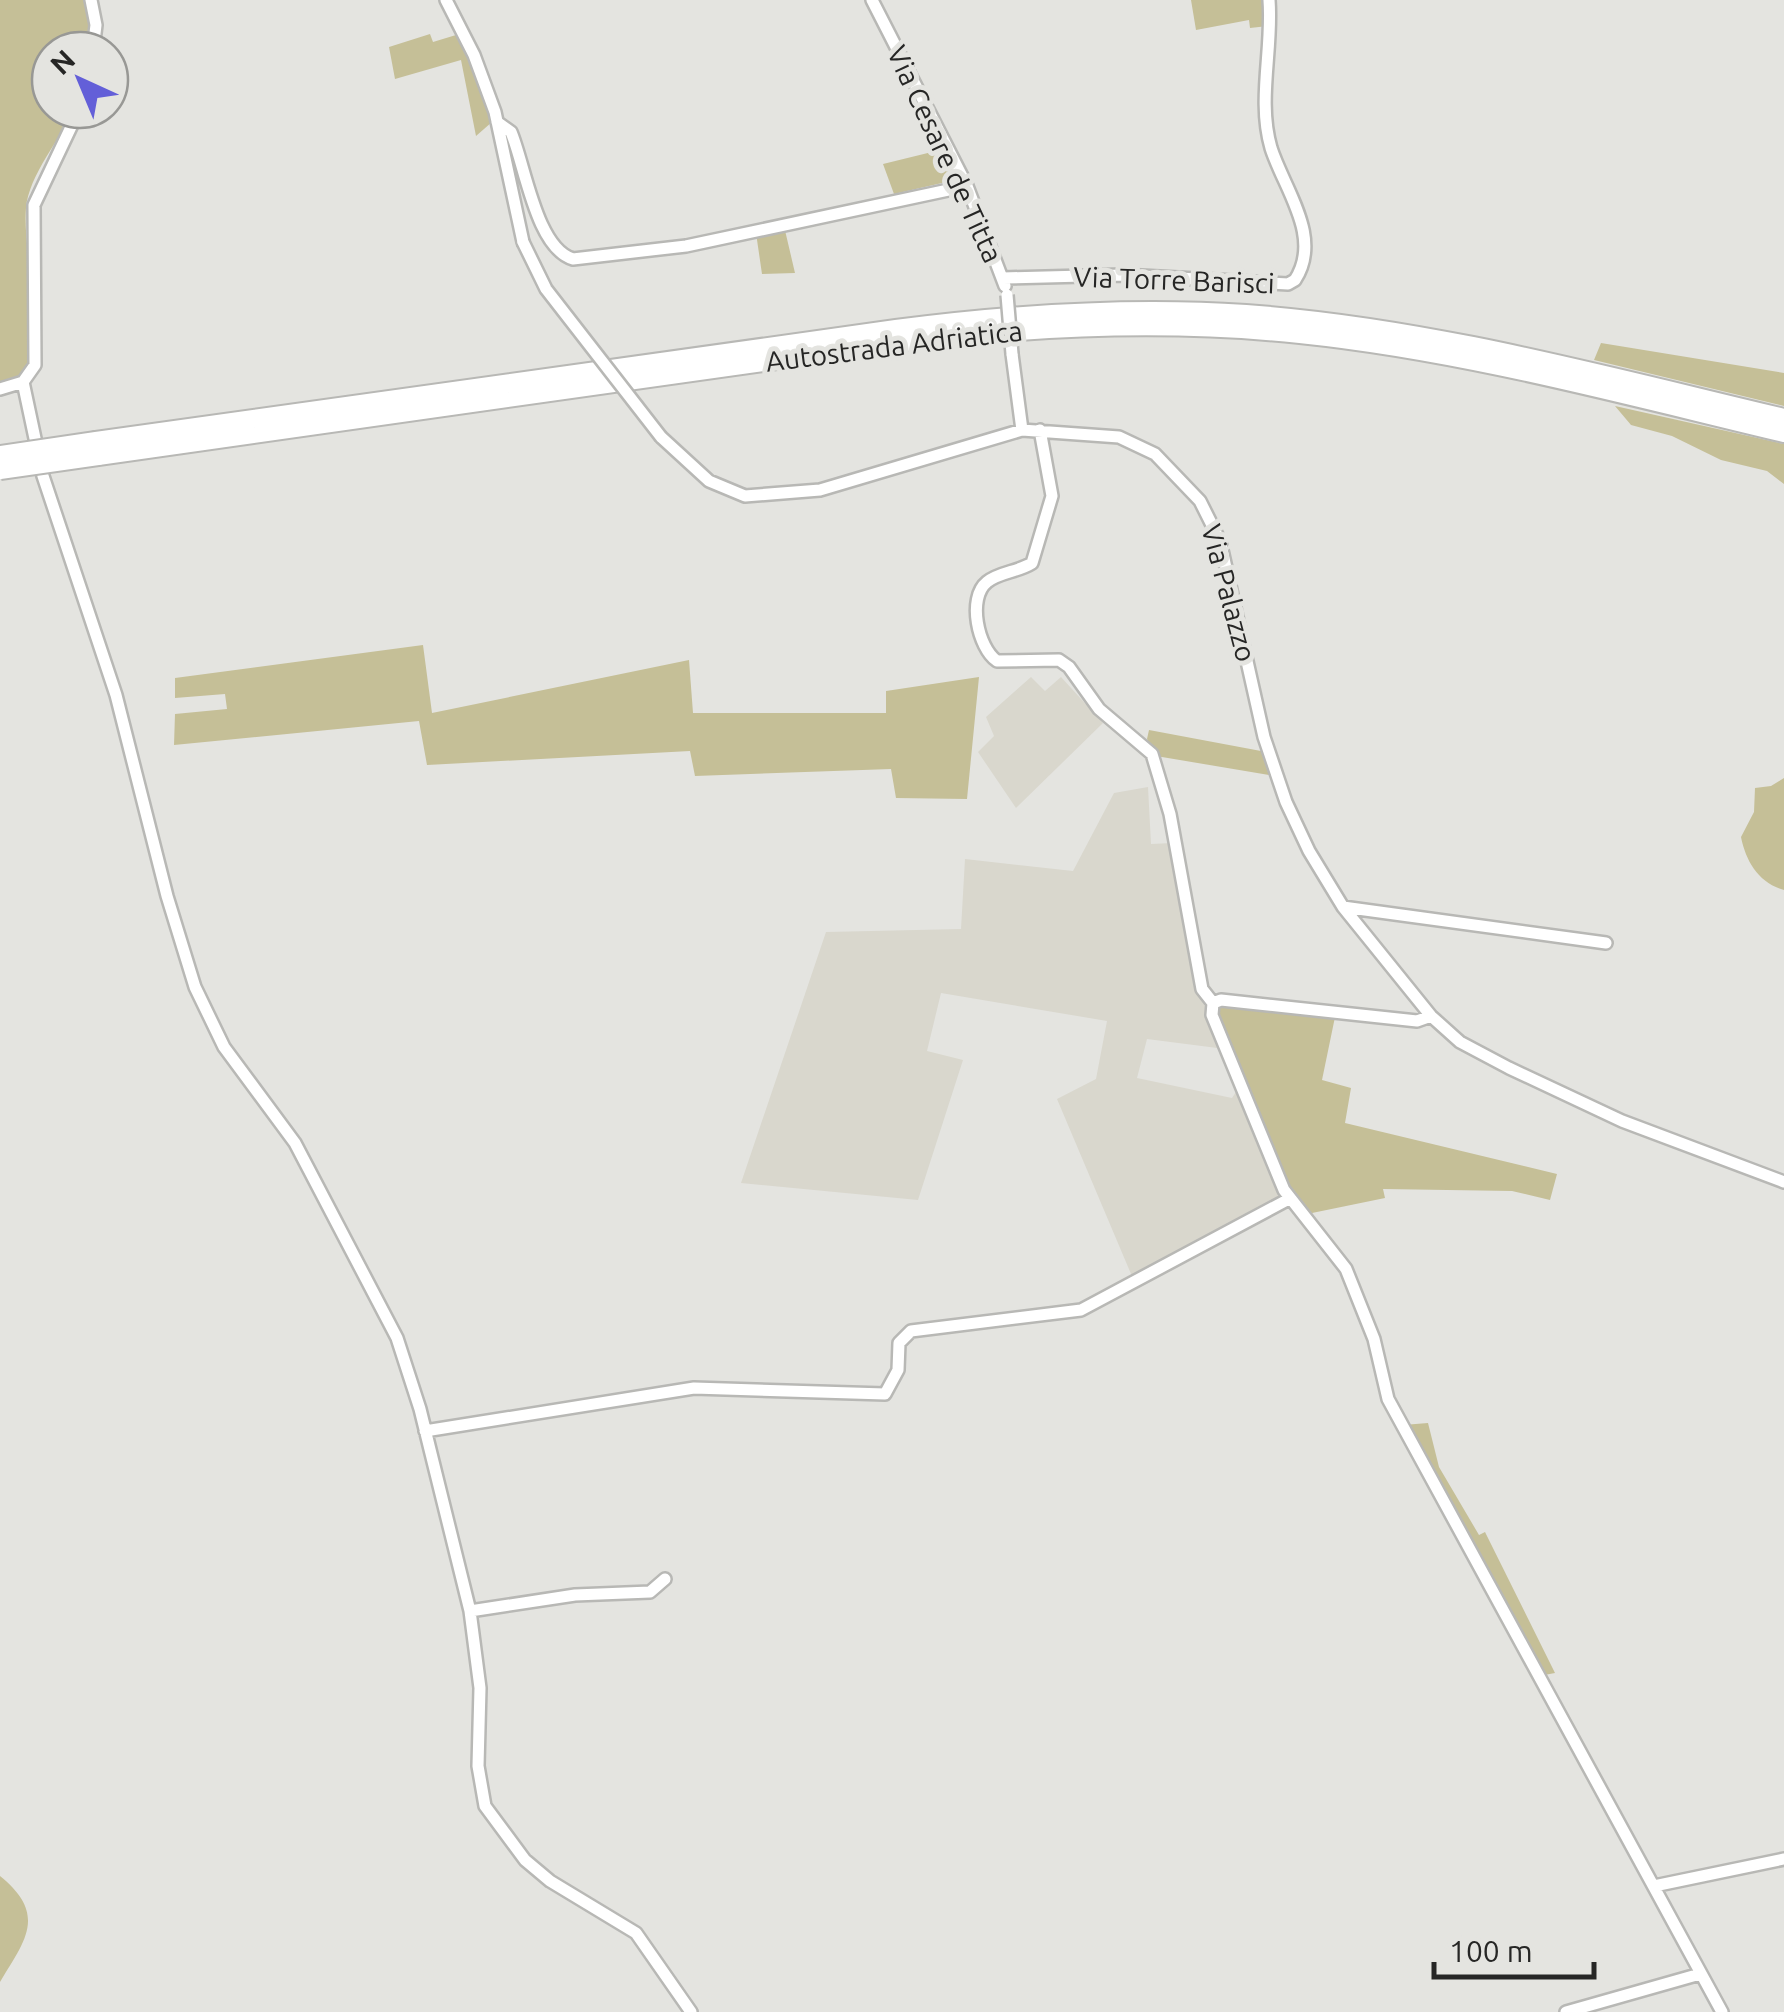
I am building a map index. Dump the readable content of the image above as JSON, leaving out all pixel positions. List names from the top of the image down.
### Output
{
  "streets": {
    "highway": ["Autostrada Adriatica"],
    "street": ["Via Cesare de Titta", "Via Torre Barisci", "Via Palazzo"]
  },
  "crossings": [
    ["Via Cesare de Titta", "Via Torre Barisci"],
    ["Via Cesare de Titta", "Via Palazzo"]
  ],
  "scale_bar": "100 m",
  "north": "top left"
}
